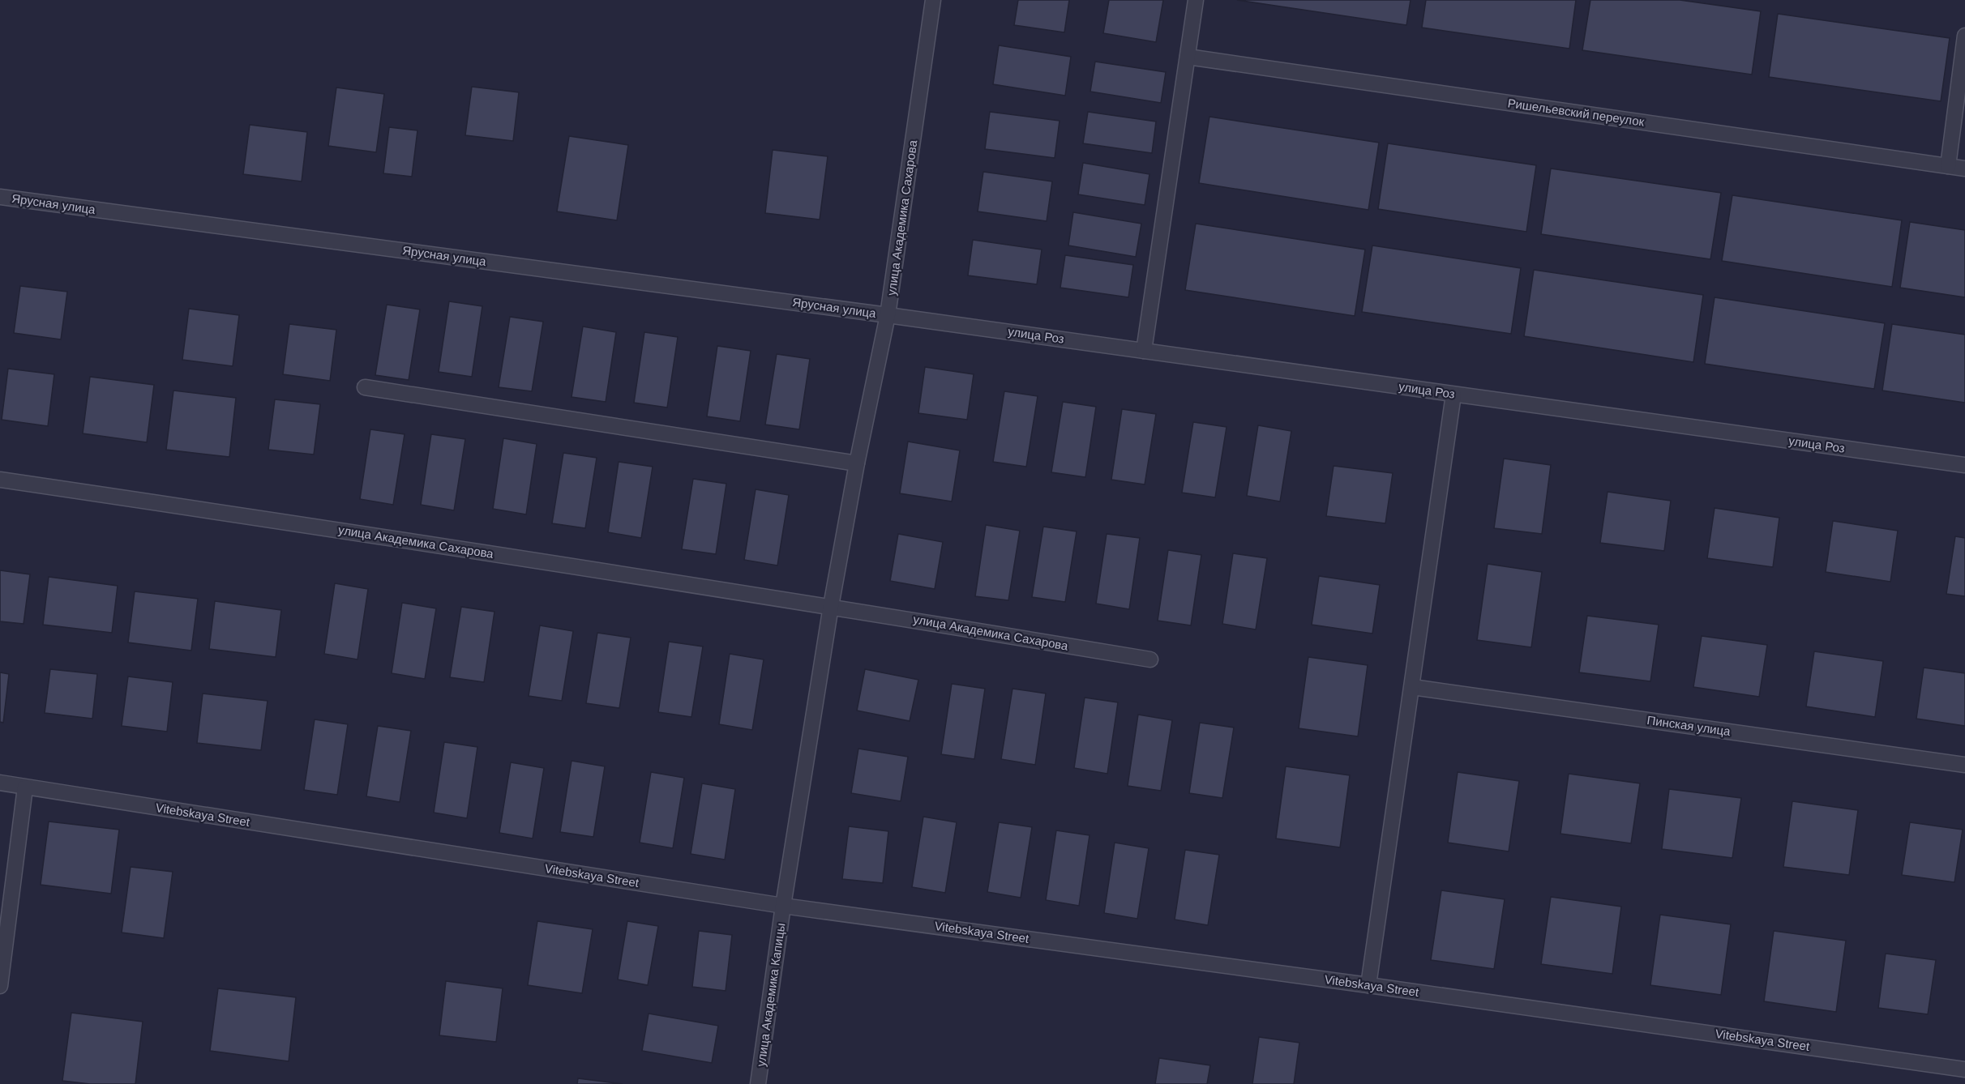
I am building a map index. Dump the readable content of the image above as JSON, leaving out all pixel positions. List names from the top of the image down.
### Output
{
  "streets": {
    "street": [
      "Ришельевский переулок",
      "Ярусная улица",
      "улица Академика Сахарова",
      "улица Роз",
      "Пинская улица",
      "Vitebskaya Street",
      "улица Академика Капицы"
    ]
  },
  "crossings": [
    ["Ярусная улица", "улица Академика Сахарова"],
    ["Ярусная улица", "улица Роз"],
    ["улица Академика Сахарова", "улица Роз"],
    ["улица Академика Сахарова", "Vitebskaya Street"],
    ["улица Академика Сахарова", "улица Академика Капицы"],
    ["Vitebskaya Street", "улица Академика Капицы"]
  ]
}
